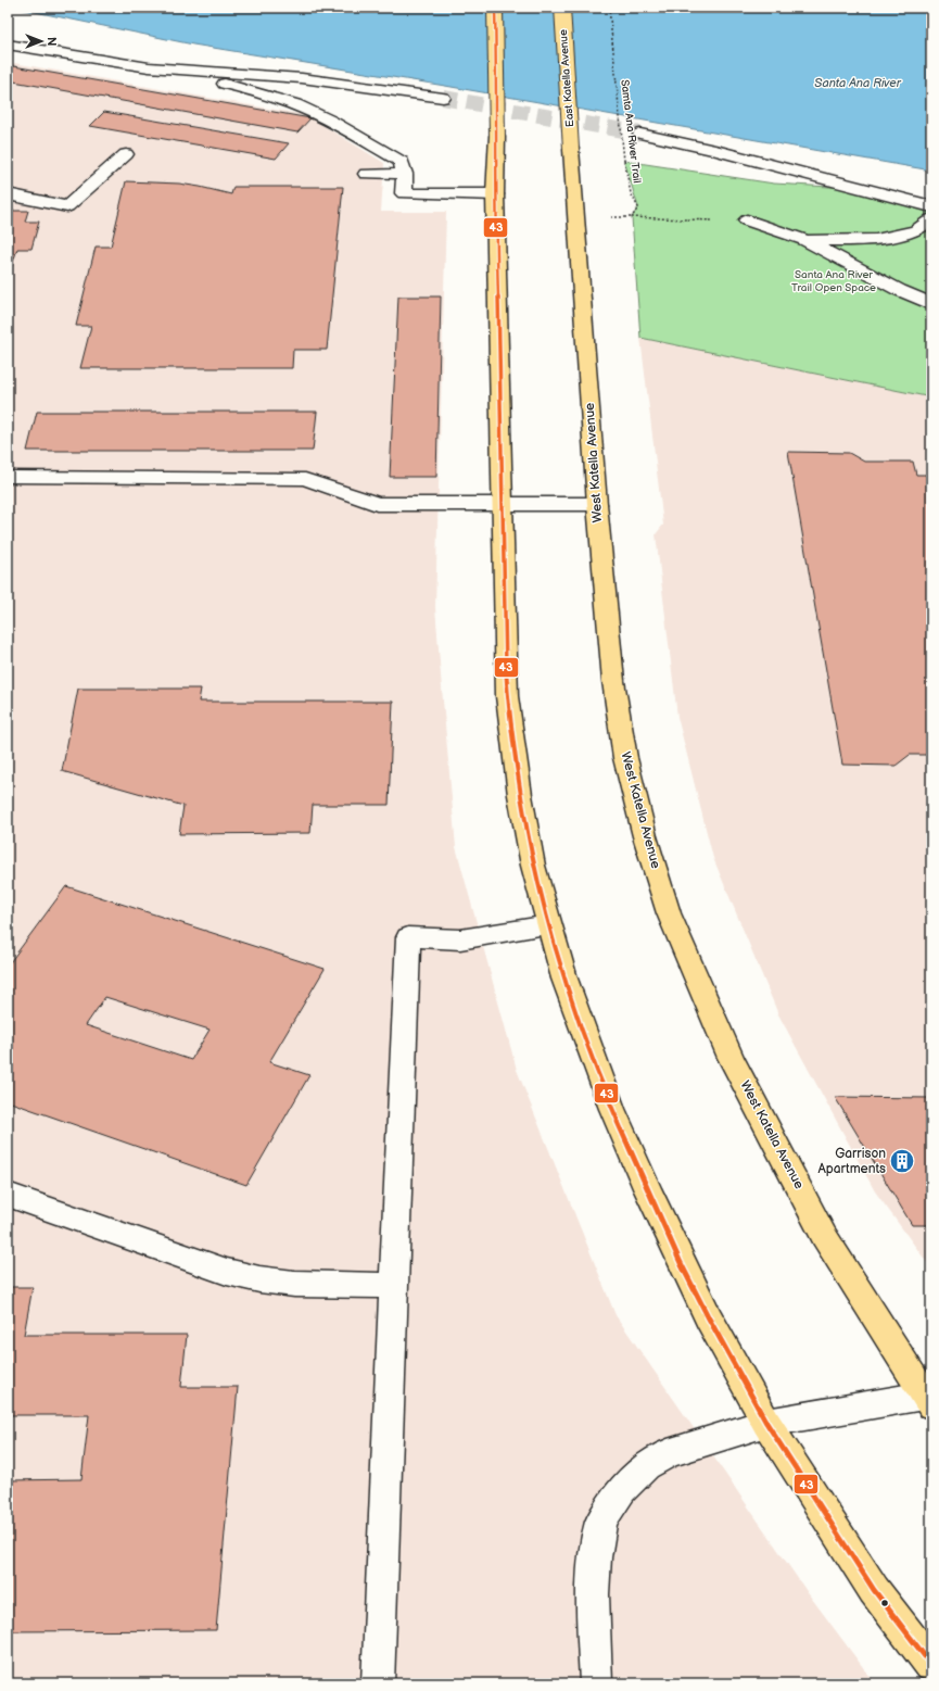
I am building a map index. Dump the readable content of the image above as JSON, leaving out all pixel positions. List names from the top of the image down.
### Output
{
  "streets": {
    "main road": ["East Katella Avenue", "West Katella Avenue"],
    "path": ["Samta Ana River Trail"]
  },
  "crossings": [
    ["East Katella Avenue", "West Katella Avenue"]
  ],
  "water": ["Santa Ana River"],
  "parks": ["Santa Ana River Trail Open Space"],
  "places": {
    "building": ["Garrison Apartments"]
  },
  "lines": ["transit line 43"],
  "north": "right"
}
